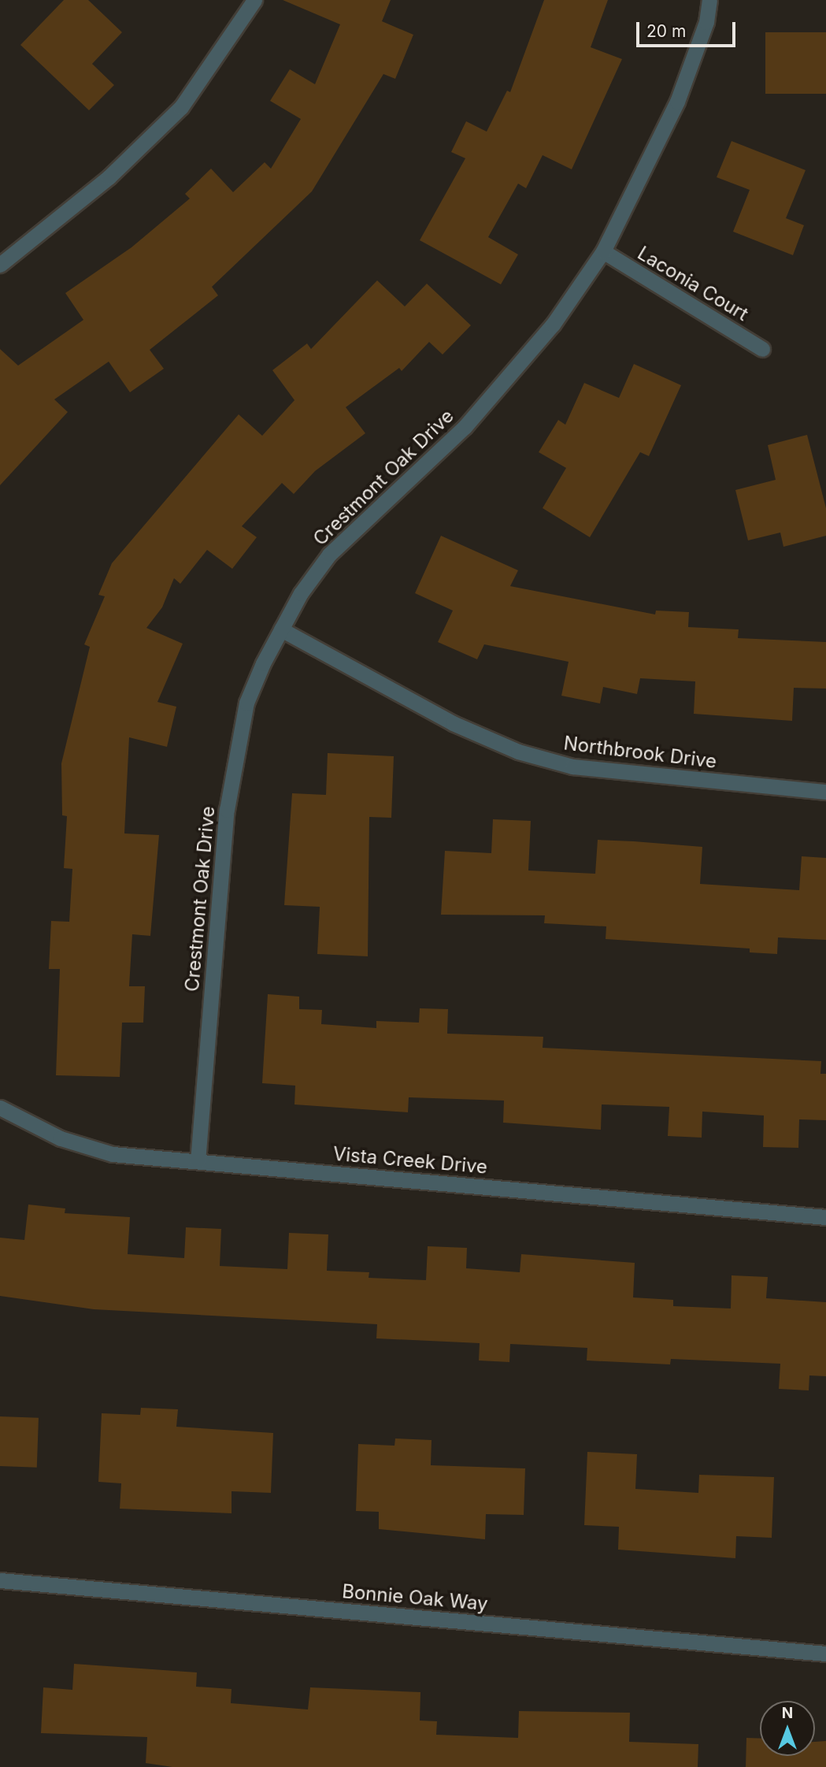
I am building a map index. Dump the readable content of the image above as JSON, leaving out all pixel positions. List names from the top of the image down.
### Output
{
  "streets": {
    "street": [
      "Laconia Court",
      "Crestmont Oak Drive",
      "Northbrook Drive",
      "Vista Creek Drive",
      "Bonnie Oak Way"
    ]
  },
  "crossings": [
    ["Laconia Court", "Crestmont Oak Drive"],
    ["Crestmont Oak Drive", "Northbrook Drive"],
    ["Crestmont Oak Drive", "Vista Creek Drive"]
  ],
  "scale_bar": "20 m",
  "north": "top"
}
